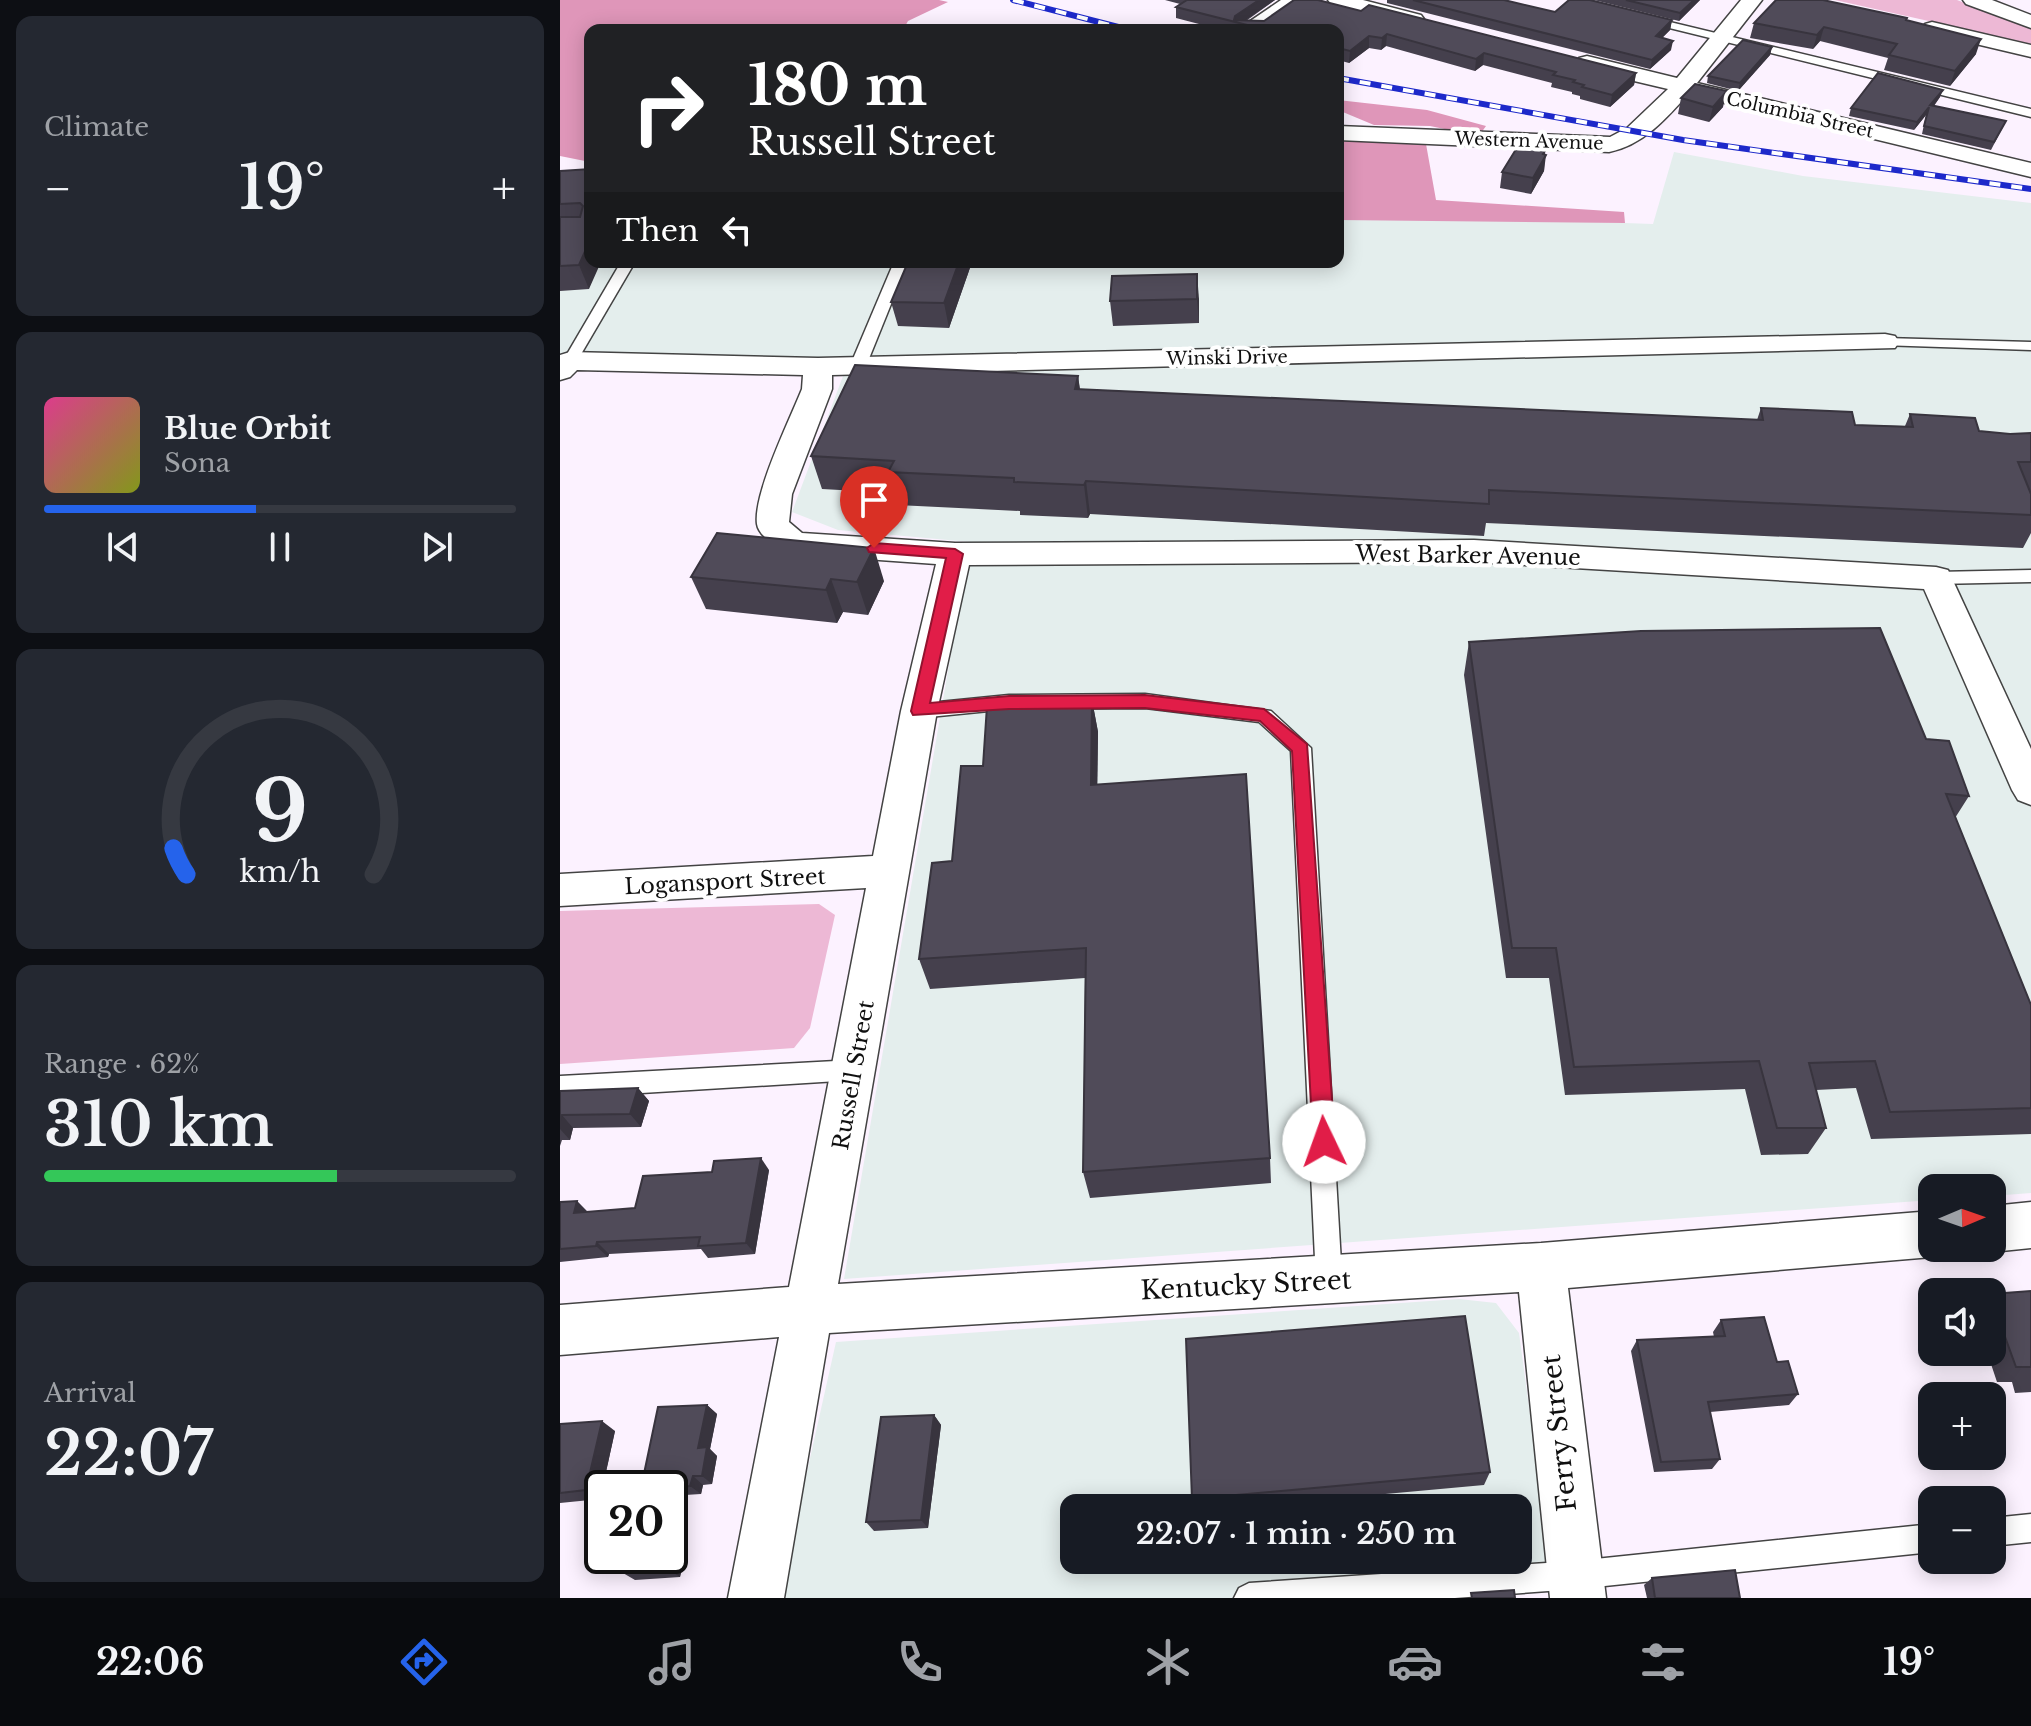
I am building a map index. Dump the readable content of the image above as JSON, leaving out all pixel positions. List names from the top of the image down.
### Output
{
  "streets": {
    "street": [
      "Columbia Street",
      "Western Avenue",
      "Winski Drive",
      "West Barker Avenue",
      "Logansport Street",
      "Russell Street",
      "Kentucky Street",
      "Ferry Street"
    ]
  },
  "crossings": [
    ["Columbia Street", "Western Avenue"],
    ["Winski Drive", "West Barker Avenue"],
    ["West Barker Avenue", "Russell Street"],
    ["Logansport Street", "Russell Street"],
    ["Russell Street", "Kentucky Street"],
    ["Kentucky Street", "Ferry Street"]
  ],
  "north": "right",
  "page": {
    "tile": [
      "Climate",
      ["Range · 62%", "310 km"],
      ["Arrival", "22:07"]
    ],
    "turn": ["180 m", "Russell Street"],
    "heat": ["−", "19°", "+"],
    "then": "Then",
    "song": ["Blue Orbit", "Sona"],
    "map_buttons": ["+", "−"],
    "limit": "20",
    "trip": "22:07 · 1 min · 250 m",
    "tabs": ["22:06", "19°"],
    "gauge": ["9", "km/h"]
  }
}
